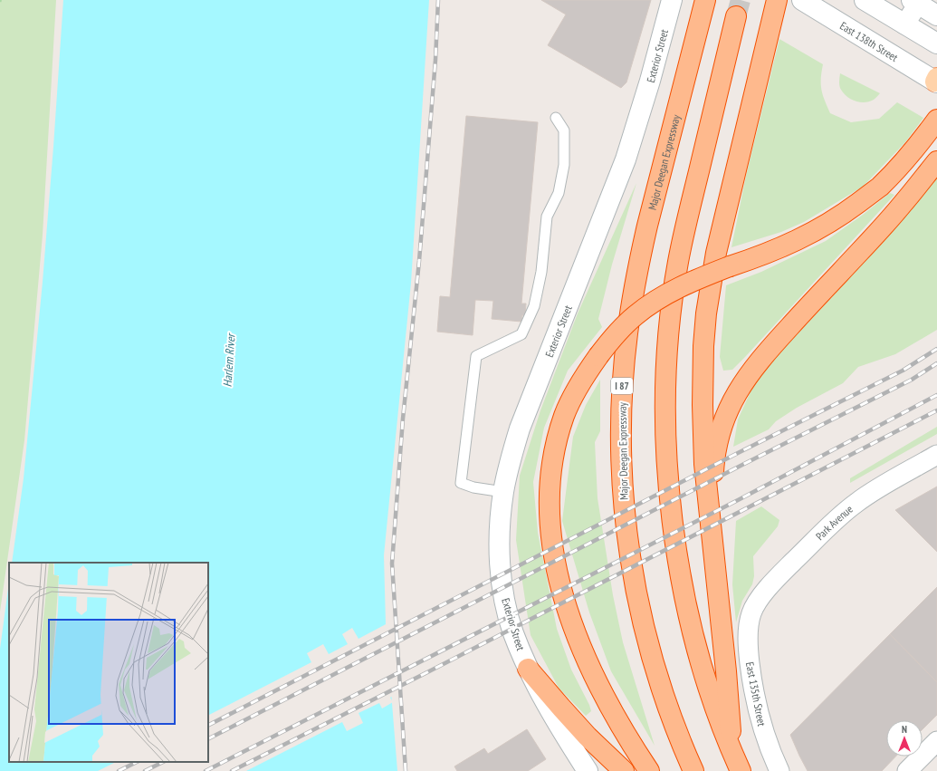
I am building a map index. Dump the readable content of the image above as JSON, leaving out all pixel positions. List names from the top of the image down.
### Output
{
  "streets": {
    "highway": ["Major Deegan Expressway", "I 87"],
    "main road": ["East 138th Street", "Exterior Street"],
    "street": ["Park Avenue", "East 135th Street"]
  },
  "crossings": [
    ["Park Avenue", "East 135th Street"]
  ],
  "water": ["Harlem River"],
  "north": "top"
}
